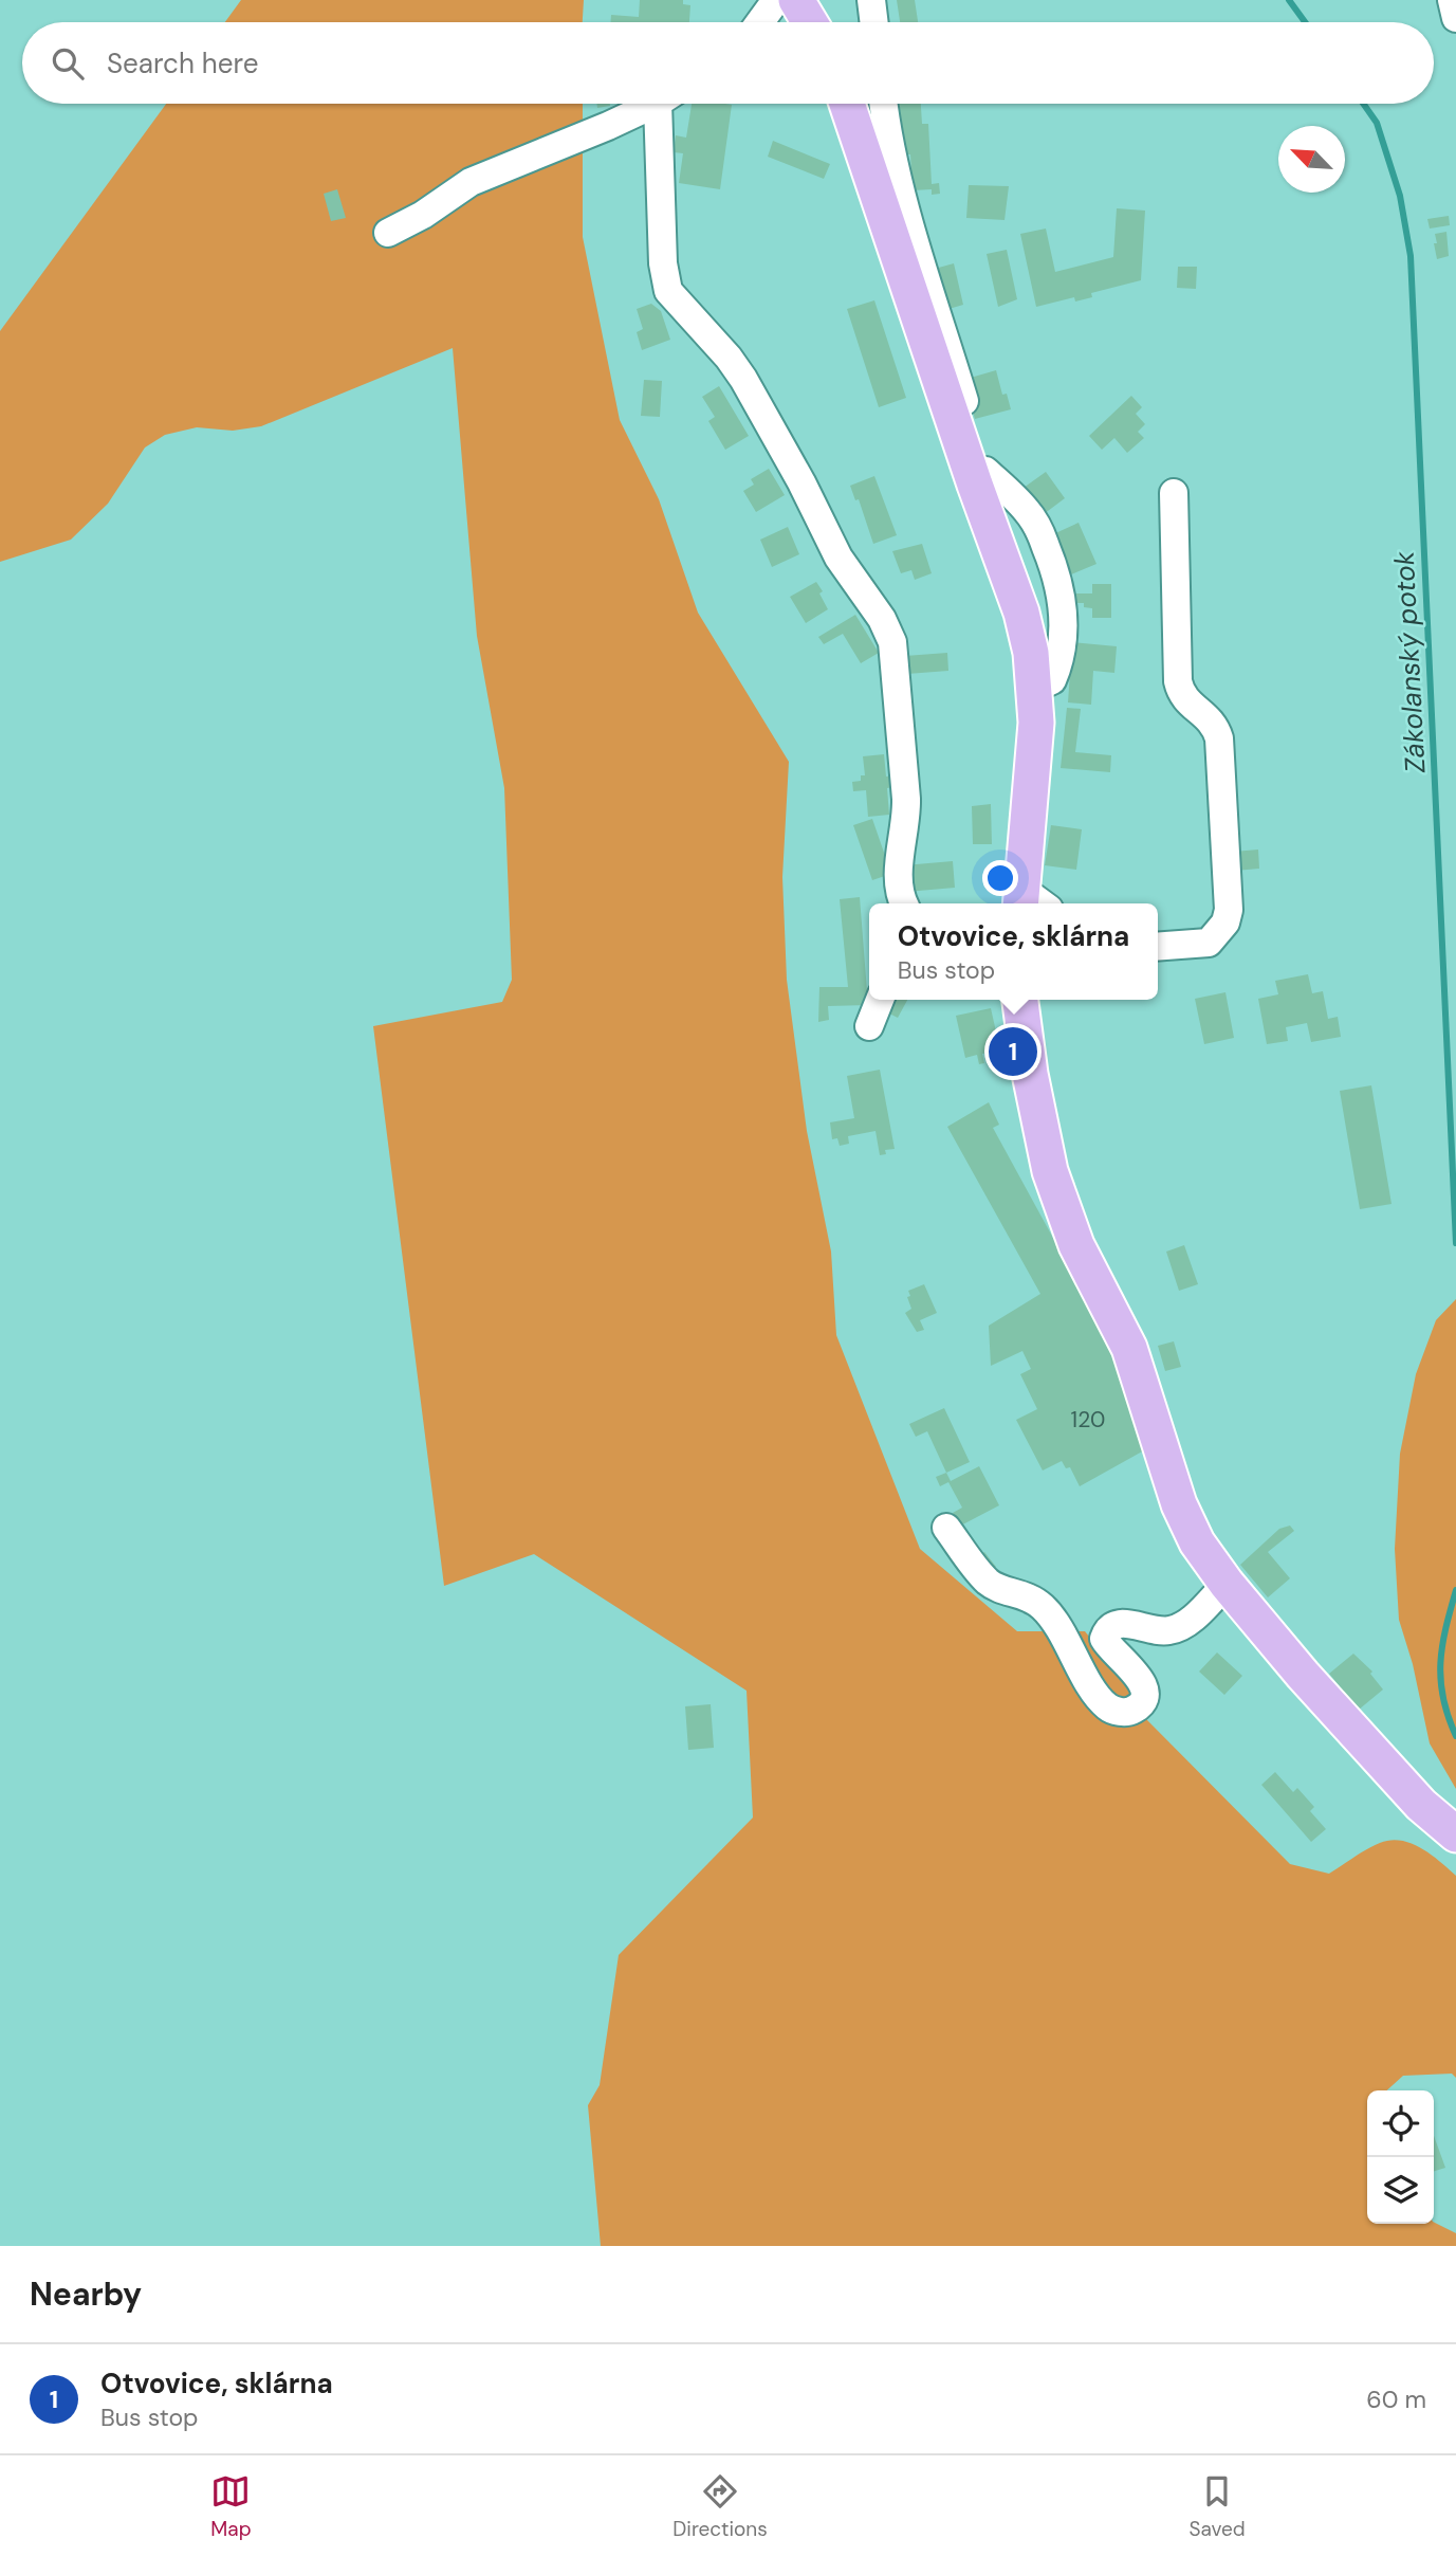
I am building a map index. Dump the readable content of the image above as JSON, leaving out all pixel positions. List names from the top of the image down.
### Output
{
  "water": ["Zákolanský potok"],
  "house_numbers": ["120"],
  "north": "top left",
  "page": {
    "search": "Search here",
    "popup": ["Otvovice, sklárna", "Bus stop"],
    "pins": "1",
    "heading": "Nearby",
    "list": [
      {
        "mark": "1",
        "name": "Otvovice, sklárna",
        "note": "Bus stop",
        "value": "60 m"
      }
    ],
    "nav": ["Map", "Directions", "Saved"]
  }
}
